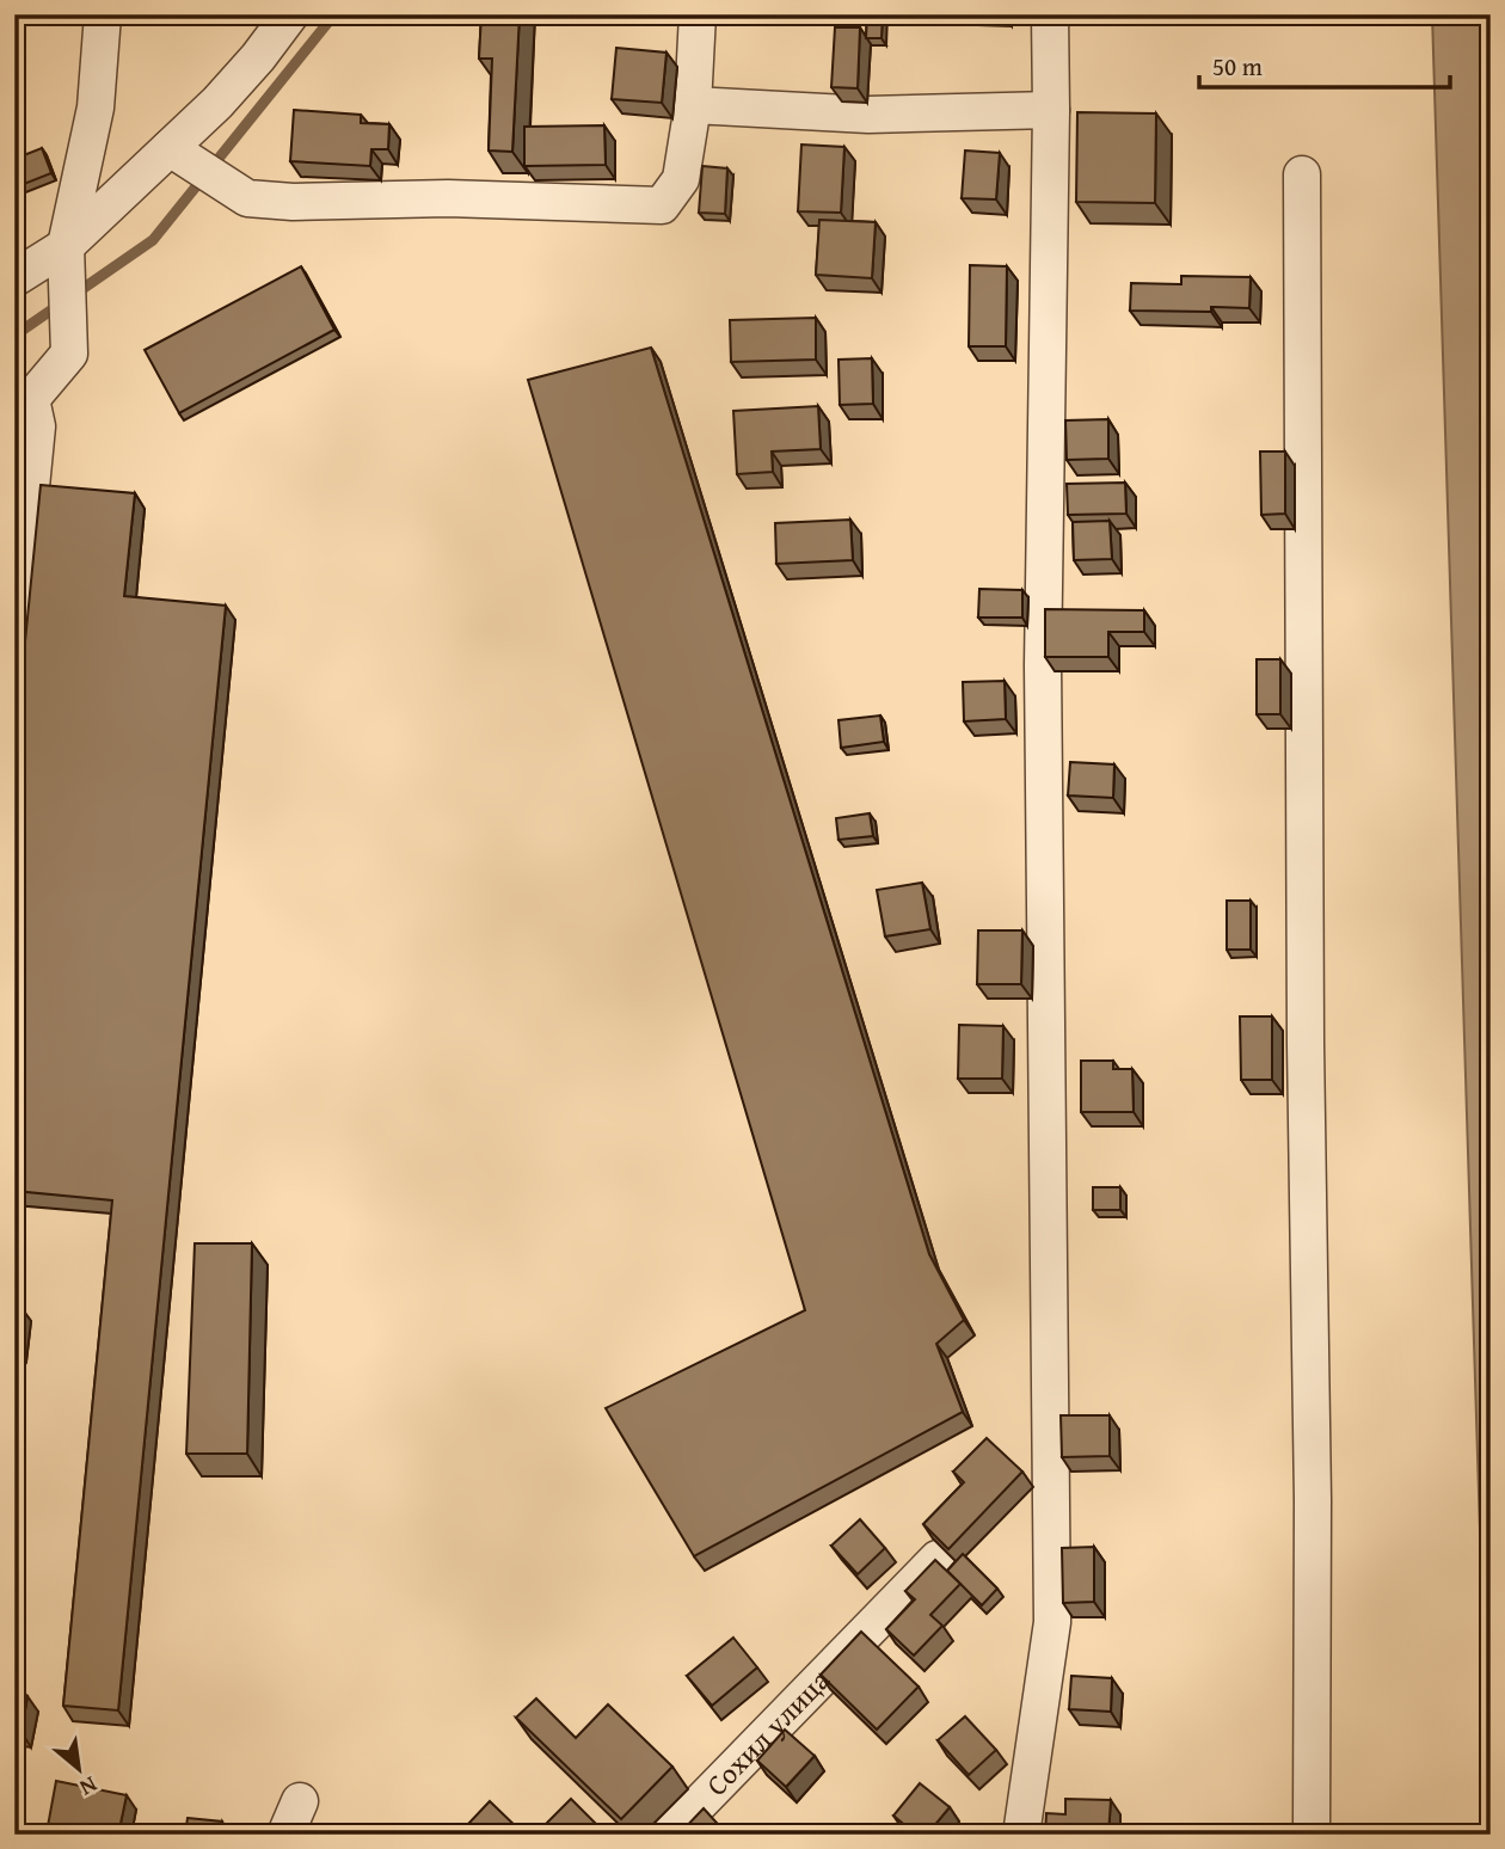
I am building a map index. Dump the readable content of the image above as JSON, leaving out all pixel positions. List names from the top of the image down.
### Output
{
  "streets": {
    "street": ["Сохил улица"]
  },
  "scale_bar": "50 m",
  "north": "bottom right"
}
